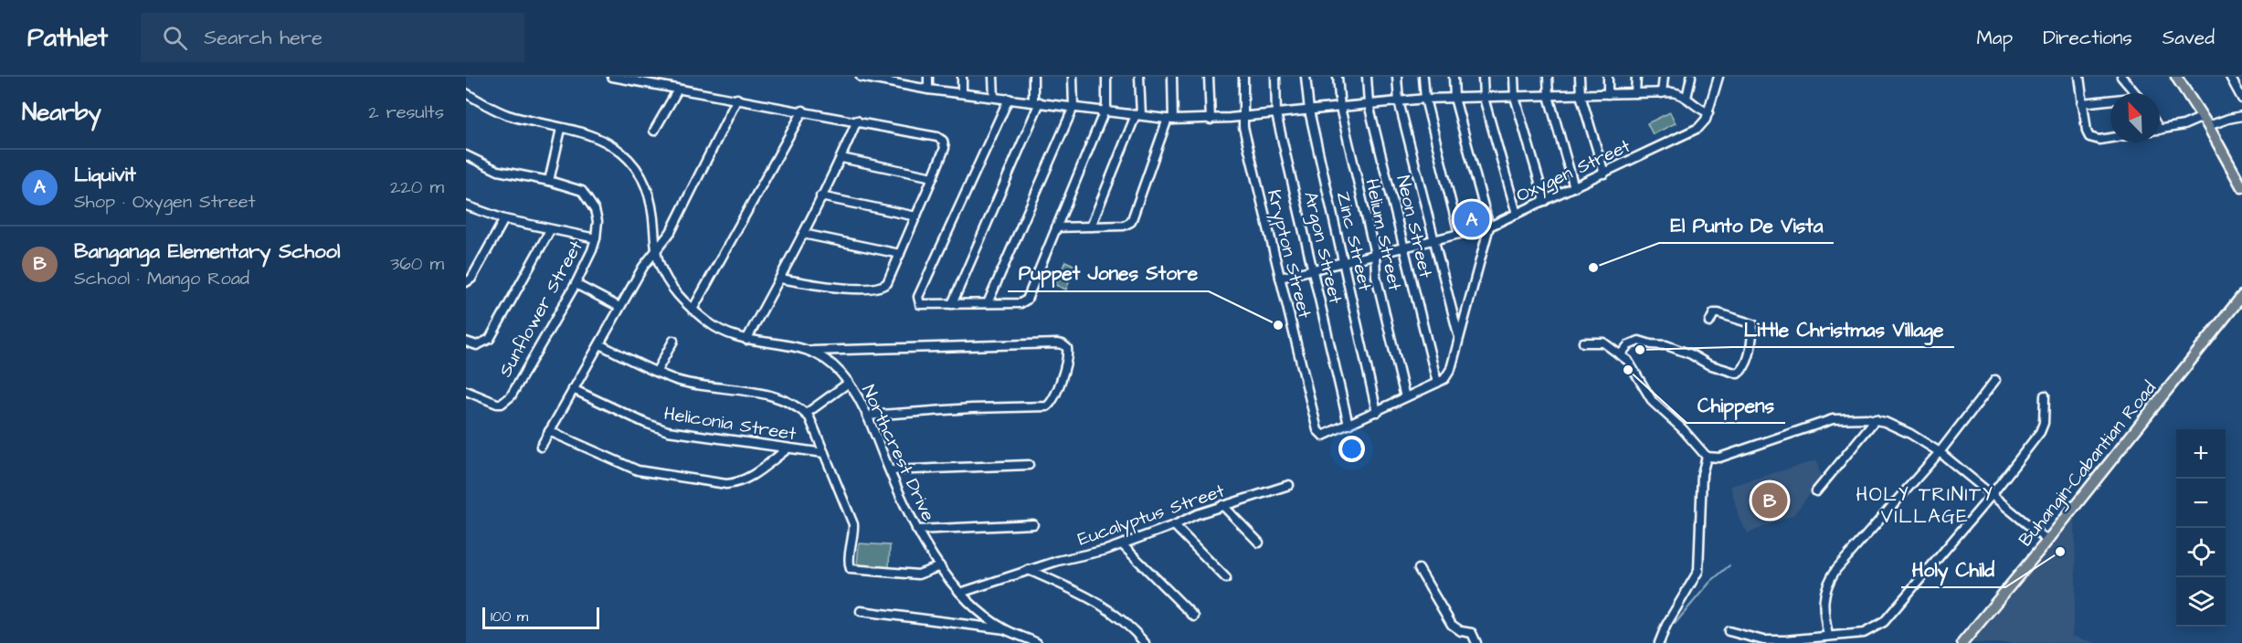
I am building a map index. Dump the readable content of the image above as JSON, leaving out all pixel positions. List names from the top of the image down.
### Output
{
  "streets": {
    "main road": ["Buhangin-Cabantian Road"],
    "street": [
      "Oxygen Street",
      "Neon Street",
      "Helium Street",
      "Zinc Street",
      "Argon Street",
      "Krypton Street",
      "Sunflower Street",
      "Heliconia Street",
      "Northcrest Drive",
      "Eucalyptus Street"
    ]
  },
  "crossings": [
    ["Oxygen Street", "Neon Street"],
    ["Oxygen Street", "Helium Street"],
    ["Oxygen Street", "Zinc Street"],
    ["Oxygen Street", "Argon Street"],
    ["Oxygen Street", "Krypton Street"],
    ["Argon Street", "Krypton Street"],
    ["Northcrest Drive", "Eucalyptus Street"]
  ],
  "districts": ["HOLY TRINITY VILLAGE"],
  "places": [
    "El Punto De Vista",
    "Puppet Jones Store",
    "Little Christmas Village",
    "Chippens",
    "Holy Child"
  ],
  "scale_bar": "100 m",
  "north": "top left",
  "page": {
    "header": "Pathlet",
    "search": "Search here",
    "nav": ["Map", "Directions", "Saved"],
    "heading": ["Nearby", "2 results"],
    "list": [
      {
        "mark": "A",
        "name": "Liquivit",
        "note": "Shop · Oxygen Street",
        "value": "220 m"
      },
      {
        "mark": "B",
        "name": "Banganga Elementary School",
        "note": "School · Mango Road",
        "value": "360 m"
      }
    ],
    "pins": ["A", "B"],
    "map_buttons": ["+", "−"],
    "scale": "100 m"
  }
}
